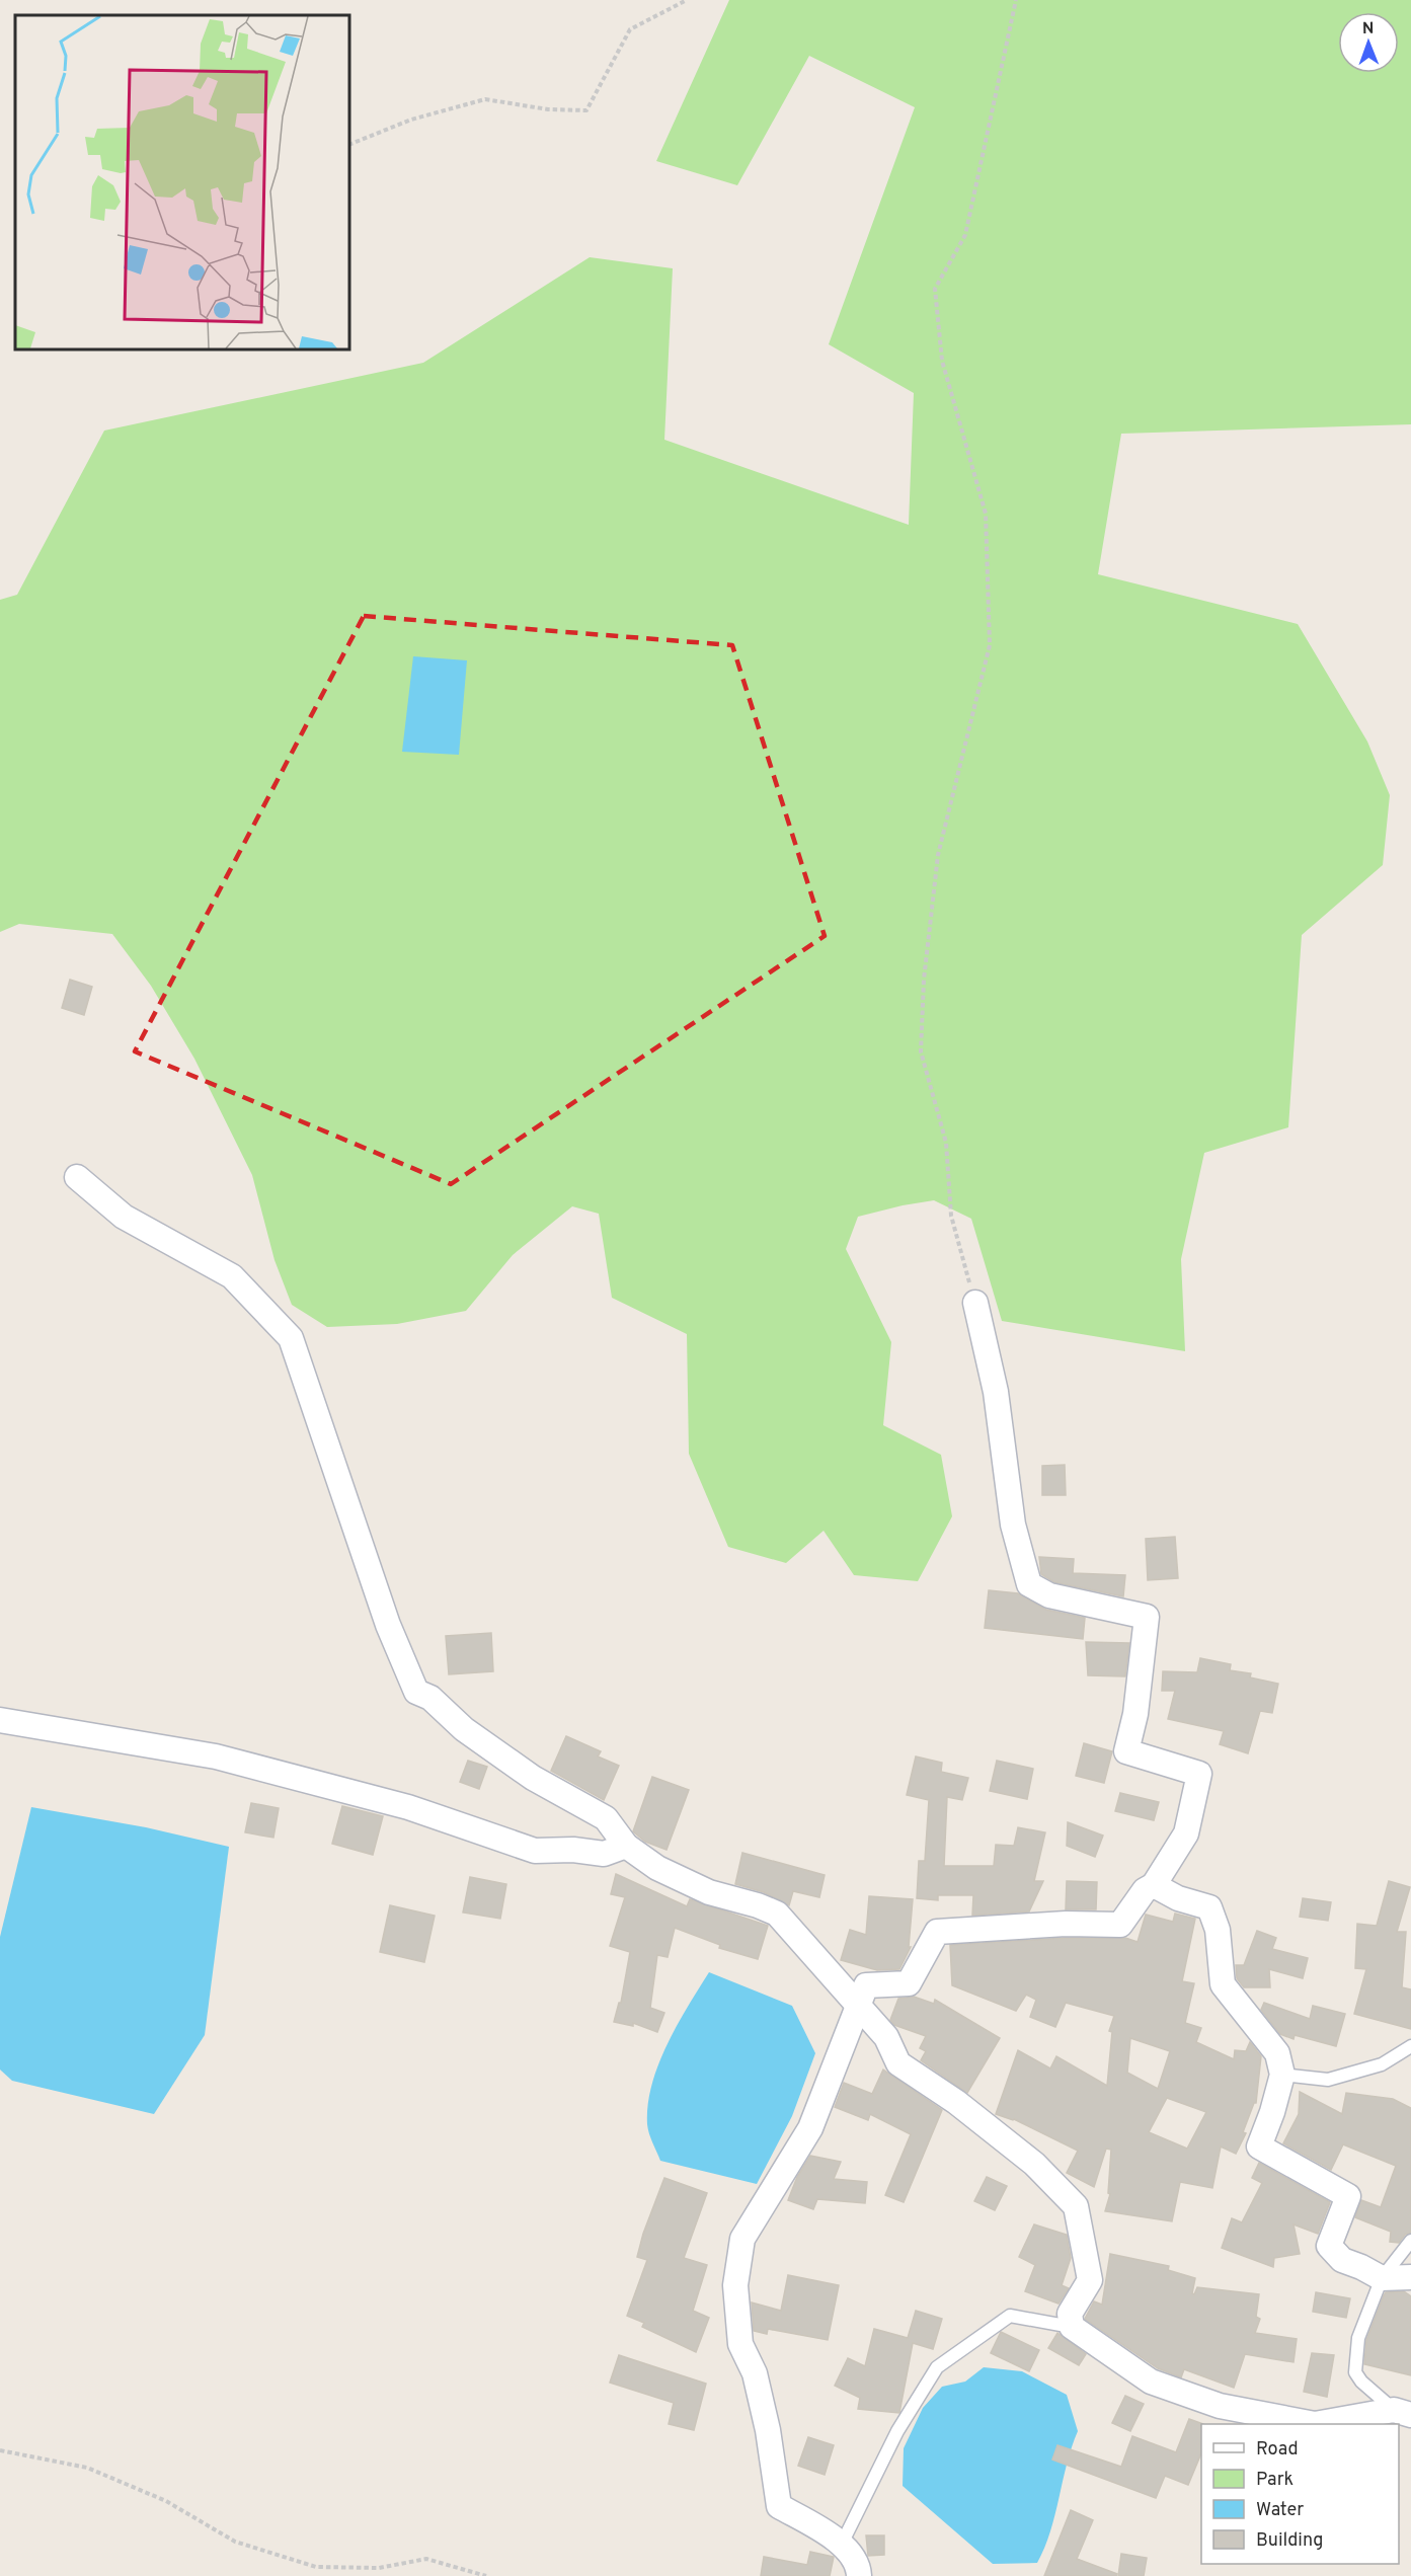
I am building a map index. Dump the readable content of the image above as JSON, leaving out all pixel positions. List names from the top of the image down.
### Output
{
  "legend": [
    "Road",
    "Park",
    "Water",
    "Building"
  ],
  "north": "top"
}
